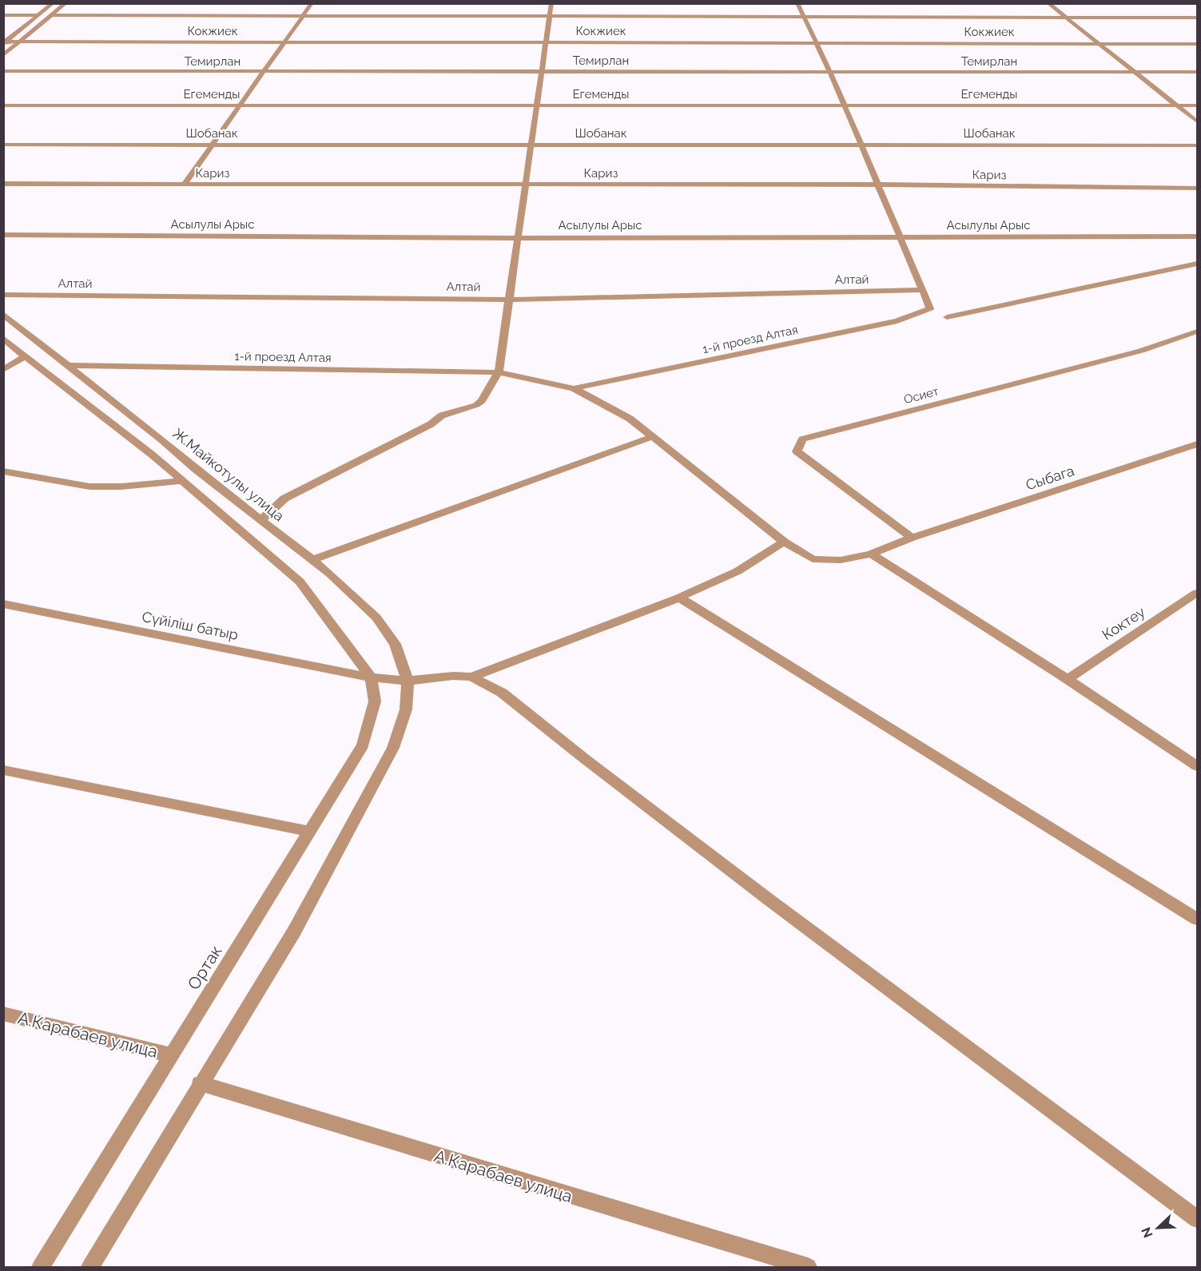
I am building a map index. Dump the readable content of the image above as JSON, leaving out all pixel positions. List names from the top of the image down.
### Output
{
  "streets": {
    "street": [
      "Кокжиек",
      "Темирлан",
      "Егеменды",
      "Шобанак",
      "Кариз",
      "Асылулы Арыс",
      "Алтай",
      "1-й проезд Алтая",
      "Осиет",
      "Ж.Майкотулы улица",
      "Сыбага",
      "Коктеу",
      "Сүйіліш батыр",
      "Ортак",
      "А.Карабаев улица"
    ]
  },
  "crossings": [
    ["Алтай", "1-й проезд Алтая"],
    ["1-й проезд Алтая", "Ж.Майкотулы улица"],
    ["1-й проезд Алтая", "Сыбага"],
    ["Осиет", "Сыбага"],
    ["Ж.Майкотулы улица", "Сүйіліш батыр"],
    ["Сүйіліш батыр", "Ортак"],
    ["Ортак", "А.Карабаев улица"]
  ],
  "north": "bottom left"
}
